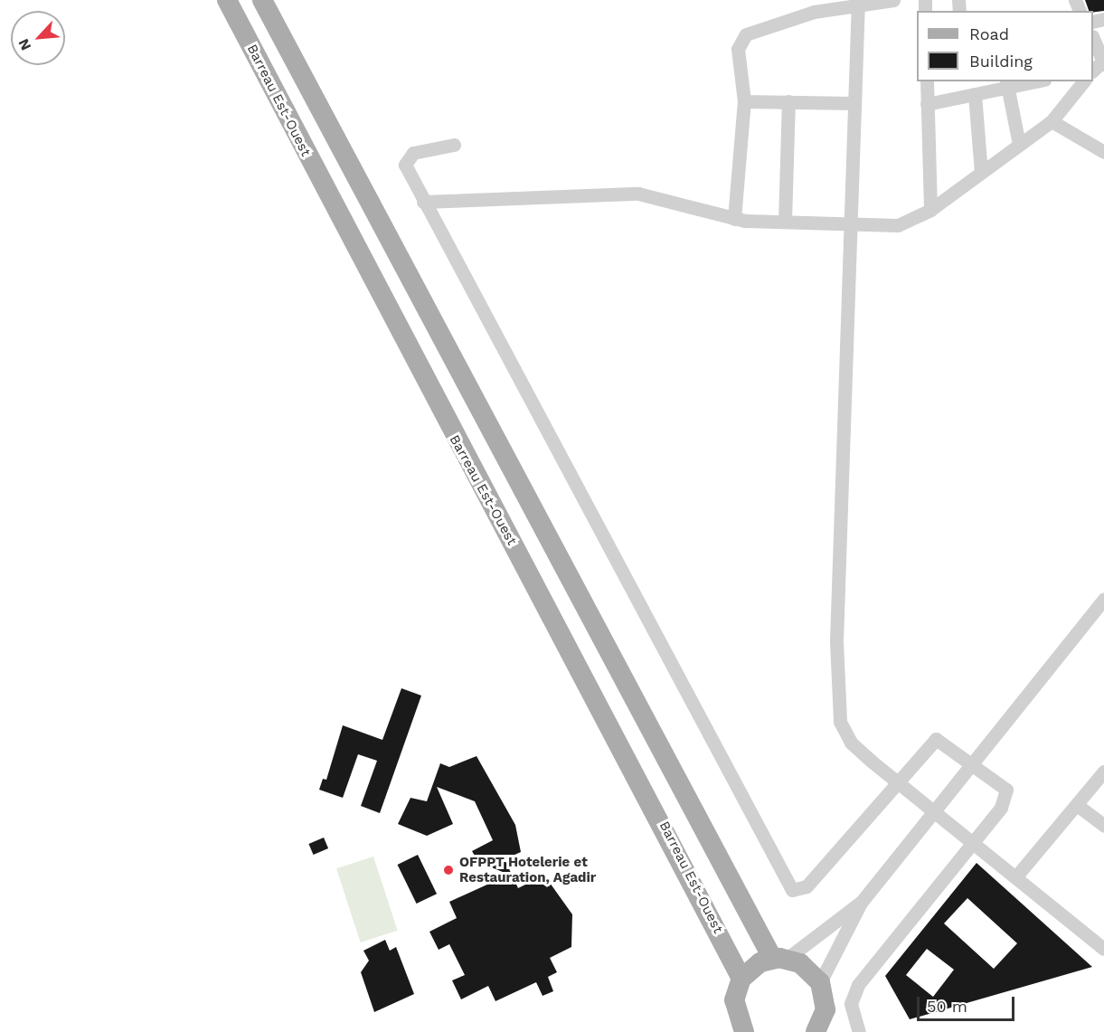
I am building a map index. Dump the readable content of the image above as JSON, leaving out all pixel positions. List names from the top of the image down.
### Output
{
  "streets": {
    "main road": ["Barreau Est-Ouest"]
  },
  "places": ["OFPPT Hotelerie et Restauration, Agadir"],
  "legend": ["Road", "Building"],
  "scale_bar": "50 m",
  "north": "bottom left"
}
